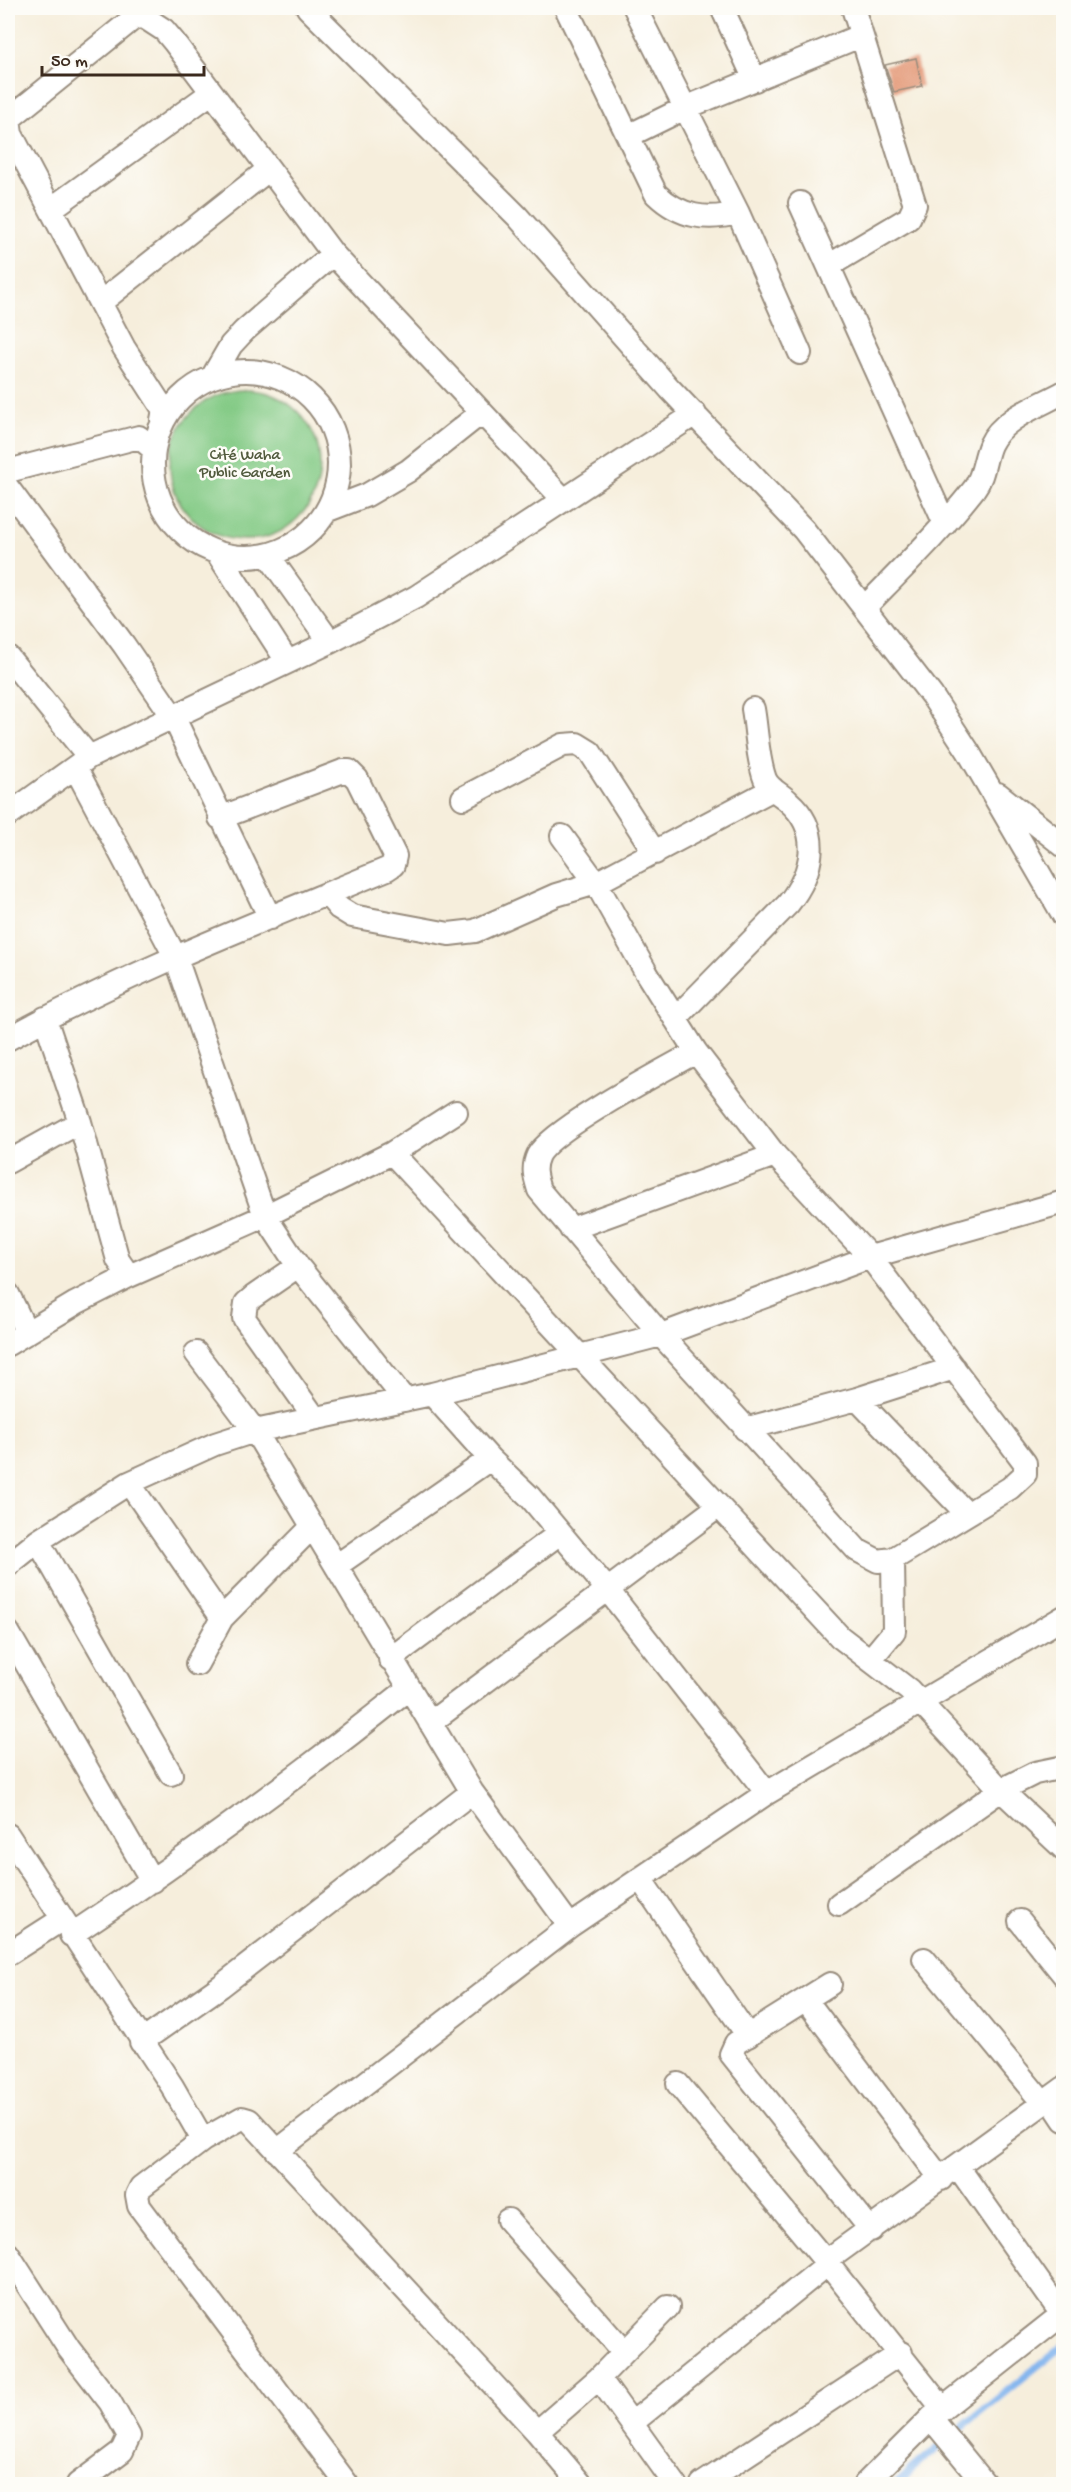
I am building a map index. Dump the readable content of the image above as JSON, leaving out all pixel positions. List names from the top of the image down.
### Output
{
  "parks": ["Cité Waha Public Garden"],
  "scale_bar": "50 m"
}
